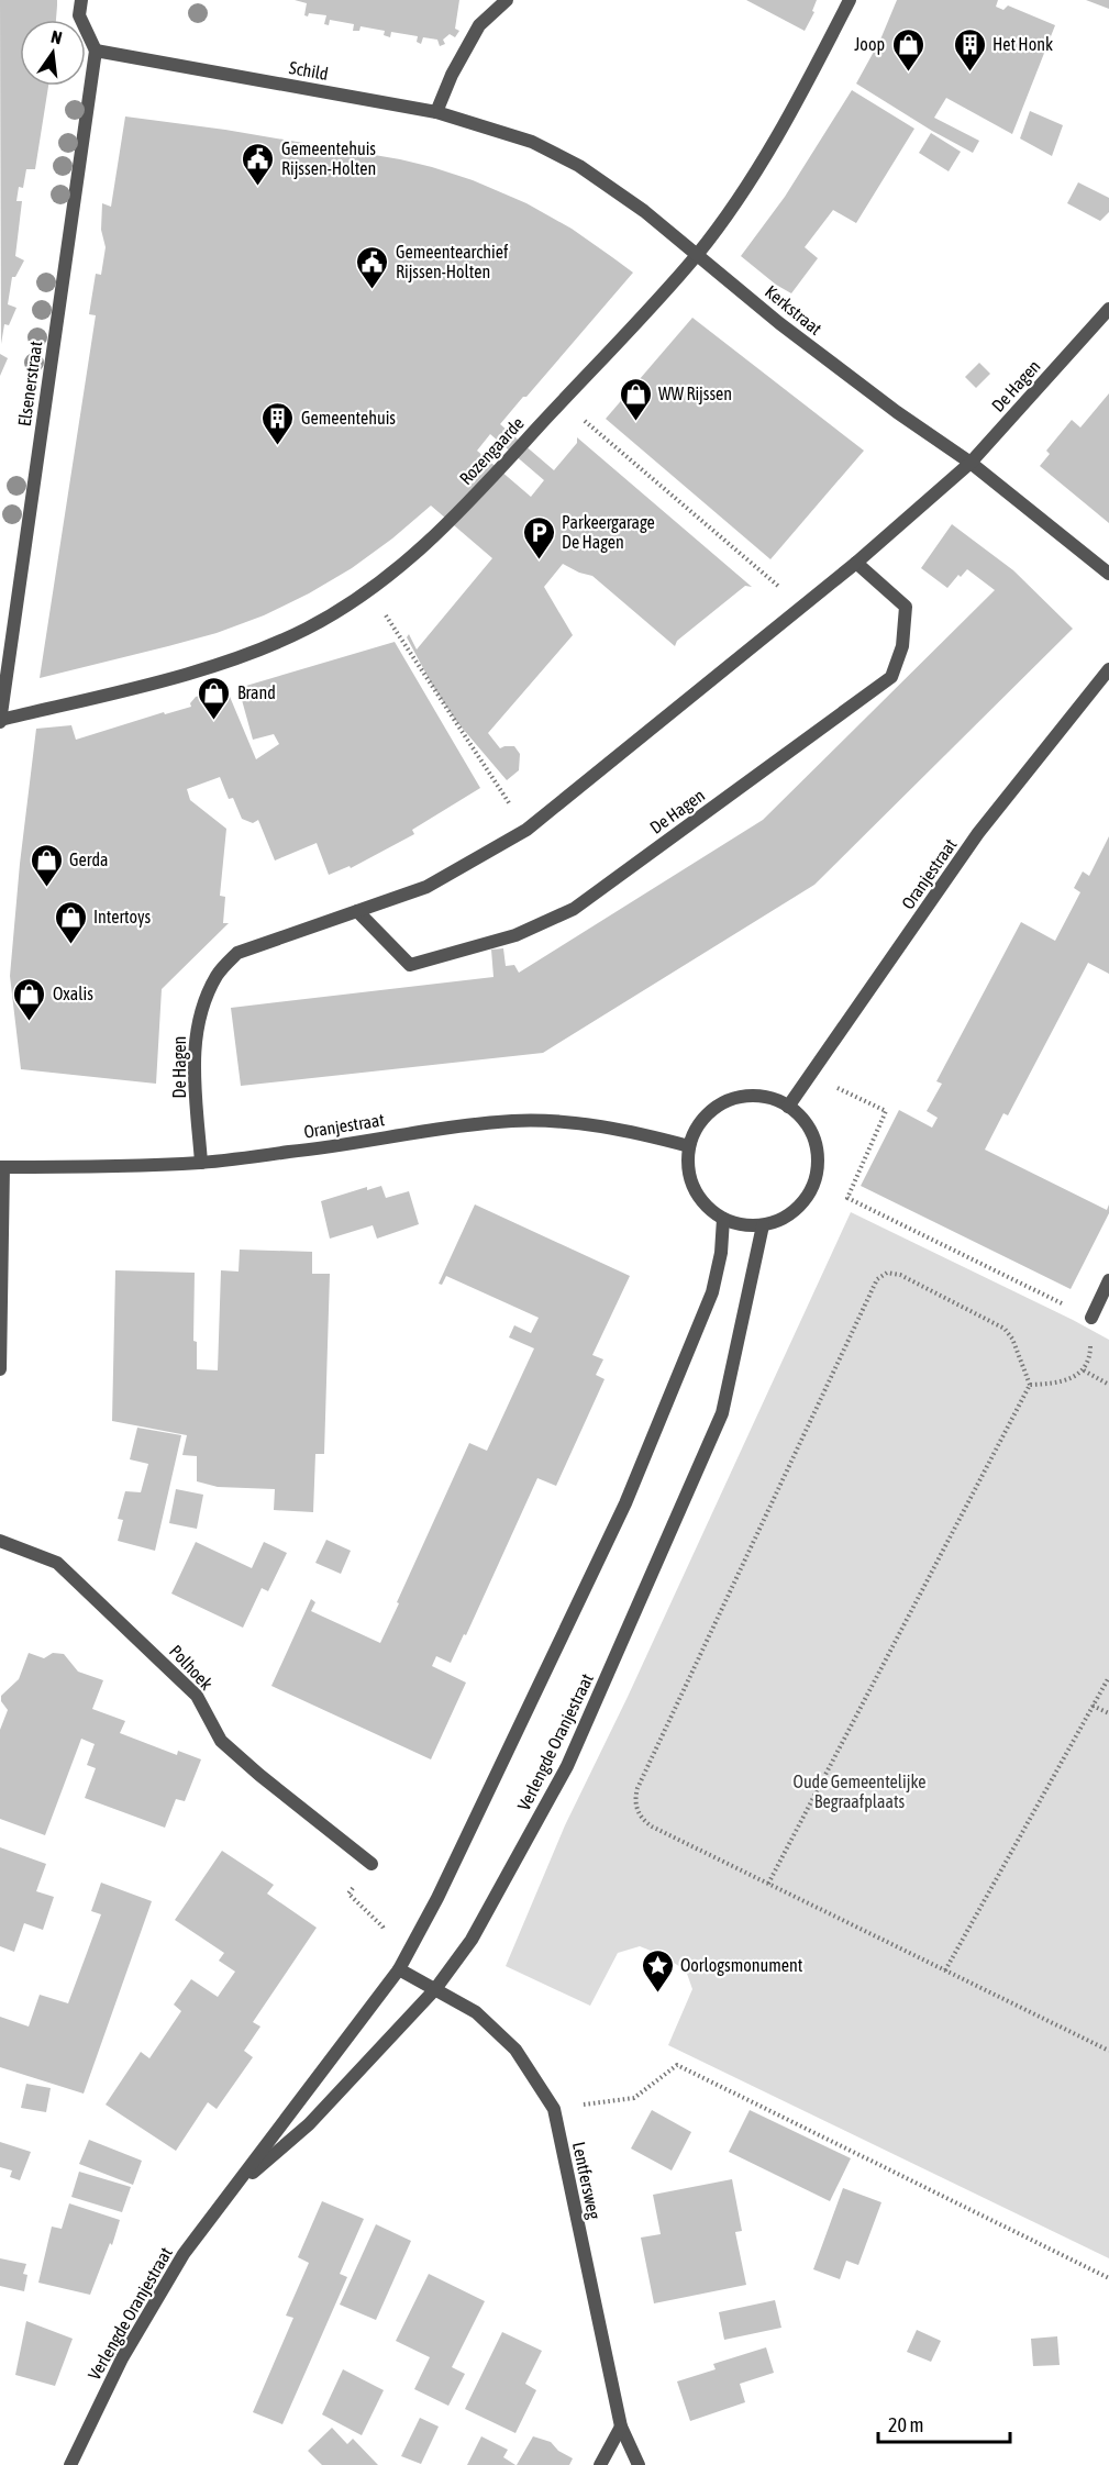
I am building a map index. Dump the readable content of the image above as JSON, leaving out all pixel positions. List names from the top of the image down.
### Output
{
  "streets": {
    "street": [
      "Schild",
      "Kerkstraat",
      "Elsenerstraat",
      "De Hagen",
      "Rozengaarde",
      "Oranjestraat",
      "Polhoek",
      "Verlengde Oranjestraat",
      "Lentfersweg"
    ]
  },
  "crossings": [
    ["Schild", "Kerkstraat"],
    ["Schild", "Elsenerstraat"],
    ["Kerkstraat", "De Hagen"],
    ["Kerkstraat", "Rozengaarde"],
    ["Elsenerstraat", "Rozengaarde"],
    ["De Hagen", "Oranjestraat"],
    ["Oranjestraat", "Verlengde Oranjestraat"],
    ["Verlengde Oranjestraat", "Lentfersweg"]
  ],
  "parks": ["Oude Gemeentelijke Begraafplaats"],
  "places": {
    "shop": [
      "Joop",
      "WW Rijssen",
      "Brand",
      "Gerda",
      "Intertoys",
      "Oxalis"
    ],
    "building": ["Het Honk", "Gemeentehuis"],
    "public building": ["Gemeentehuis Rijssen-Holten", "Gemeentearchief Rijssen-Holten"],
    "parking": ["Parkeergarage De Hagen"],
    "place": ["Oorlogsmonument"]
  },
  "scale_bar": "20 m",
  "north": "top"
}
